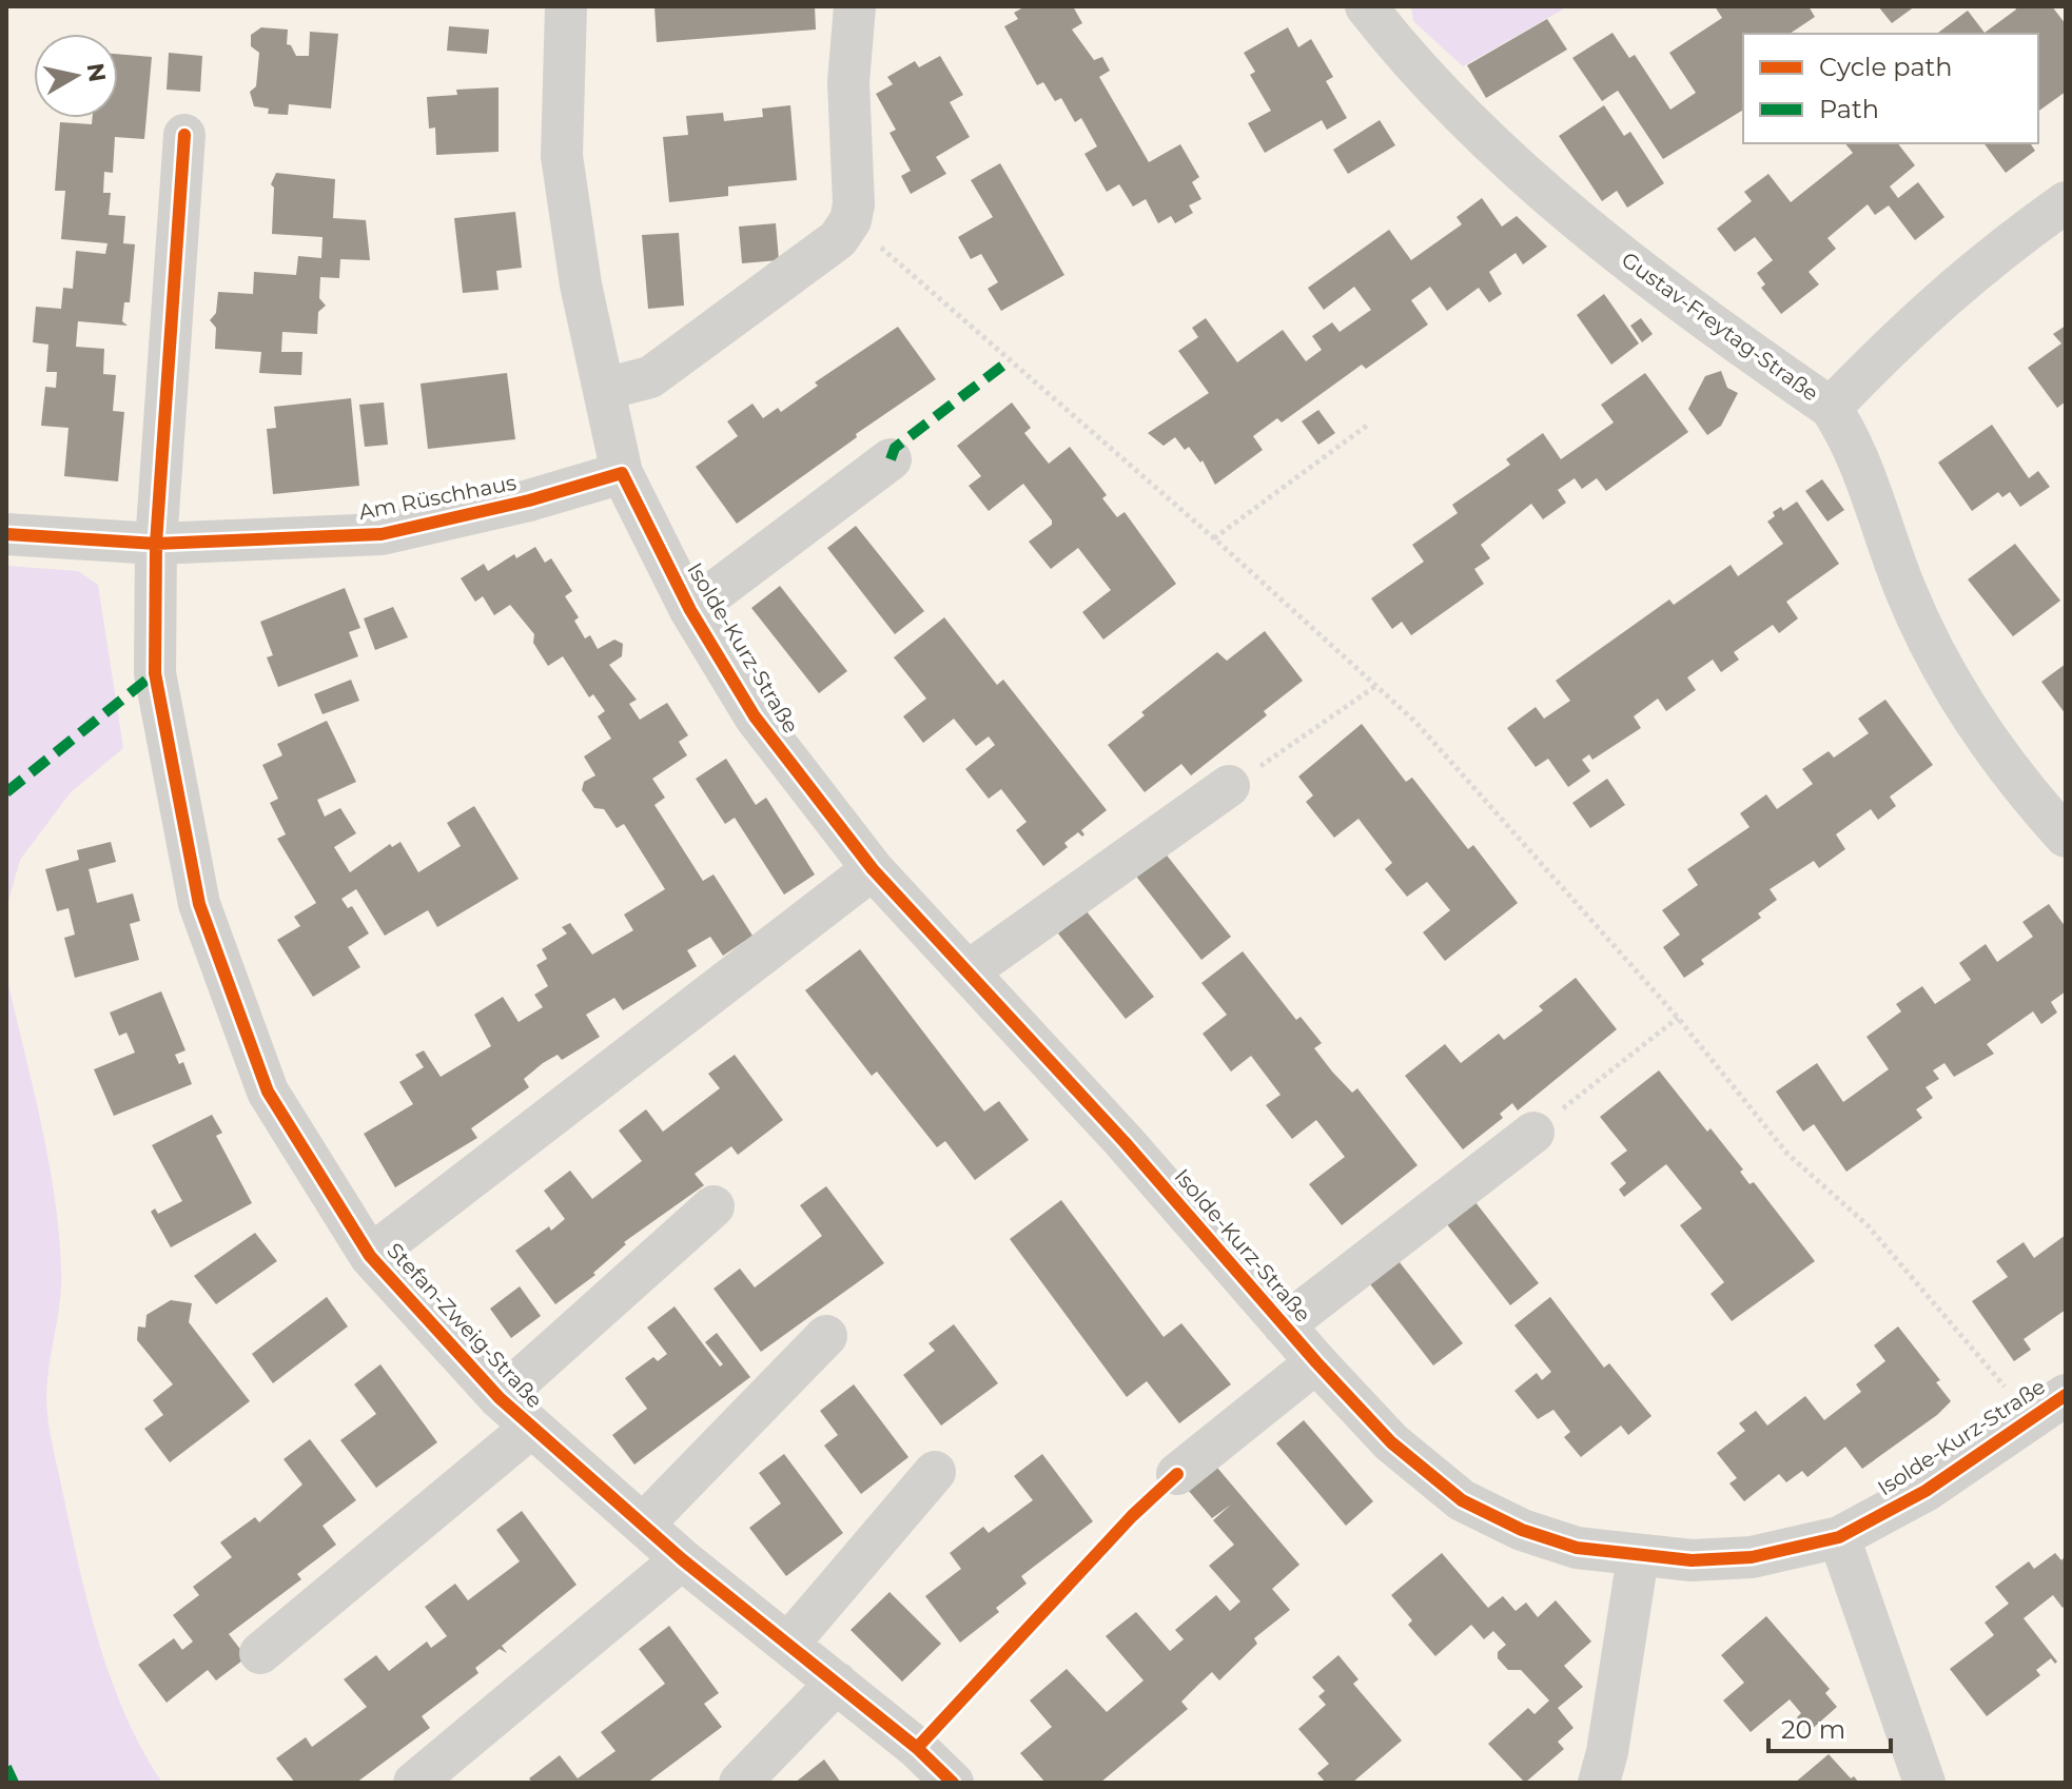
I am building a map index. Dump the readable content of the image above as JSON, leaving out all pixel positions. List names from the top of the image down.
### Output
{
  "streets": {
    "street": [
      "Gustav-Freytag-Straße",
      "Am Rüschhaus",
      "Isolde-Kurz-Straße",
      "Stefan-Zweig-Straße"
    ]
  },
  "crossings": [
    ["Am Rüschhaus", "Isolde-Kurz-Straße"],
    ["Am Rüschhaus", "Stefan-Zweig-Straße"],
    ["Isolde-Kurz-Straße", "Stefan-Zweig-Straße"]
  ],
  "legend": ["Cycle path", "Path"],
  "scale_bar": "20 m",
  "north": "right"
}
